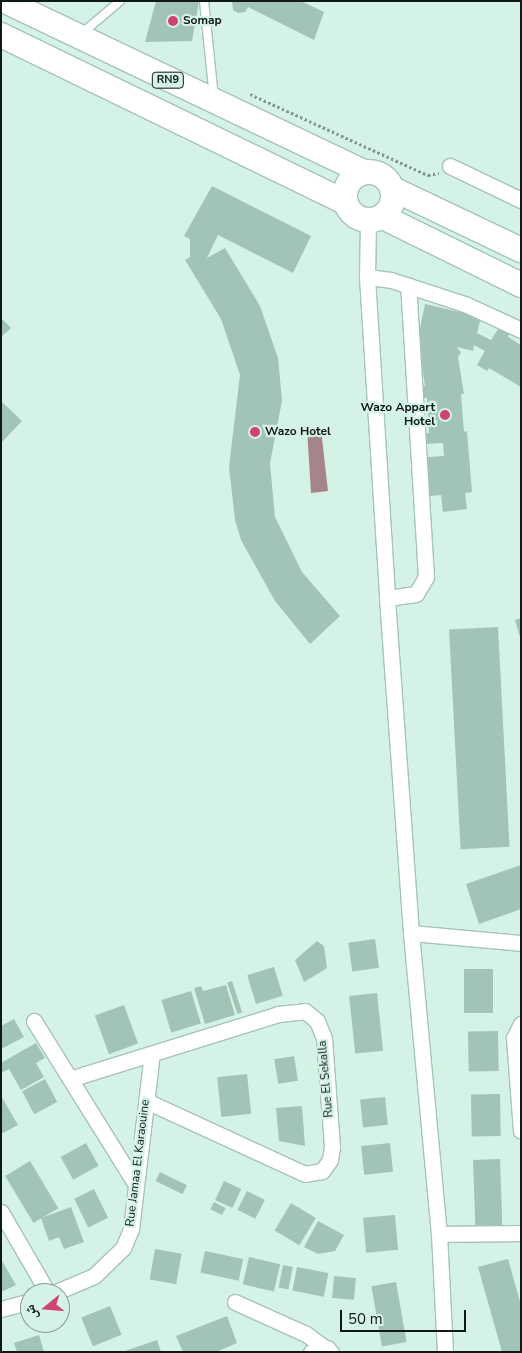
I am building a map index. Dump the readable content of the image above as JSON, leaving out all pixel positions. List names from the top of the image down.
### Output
{
  "streets": {
    "main road": ["RN9"],
    "street": ["Rue El Sekalla", "Rue Jamaa El Karaouine"]
  },
  "crossings": [
    ["Rue El Sekalla", "Rue Jamaa El Karaouine"]
  ],
  "places": ["Somap", "Wazo Appart Hotel", "Wazo Hotel"],
  "scale_bar": "50 m",
  "north": "left"
}
